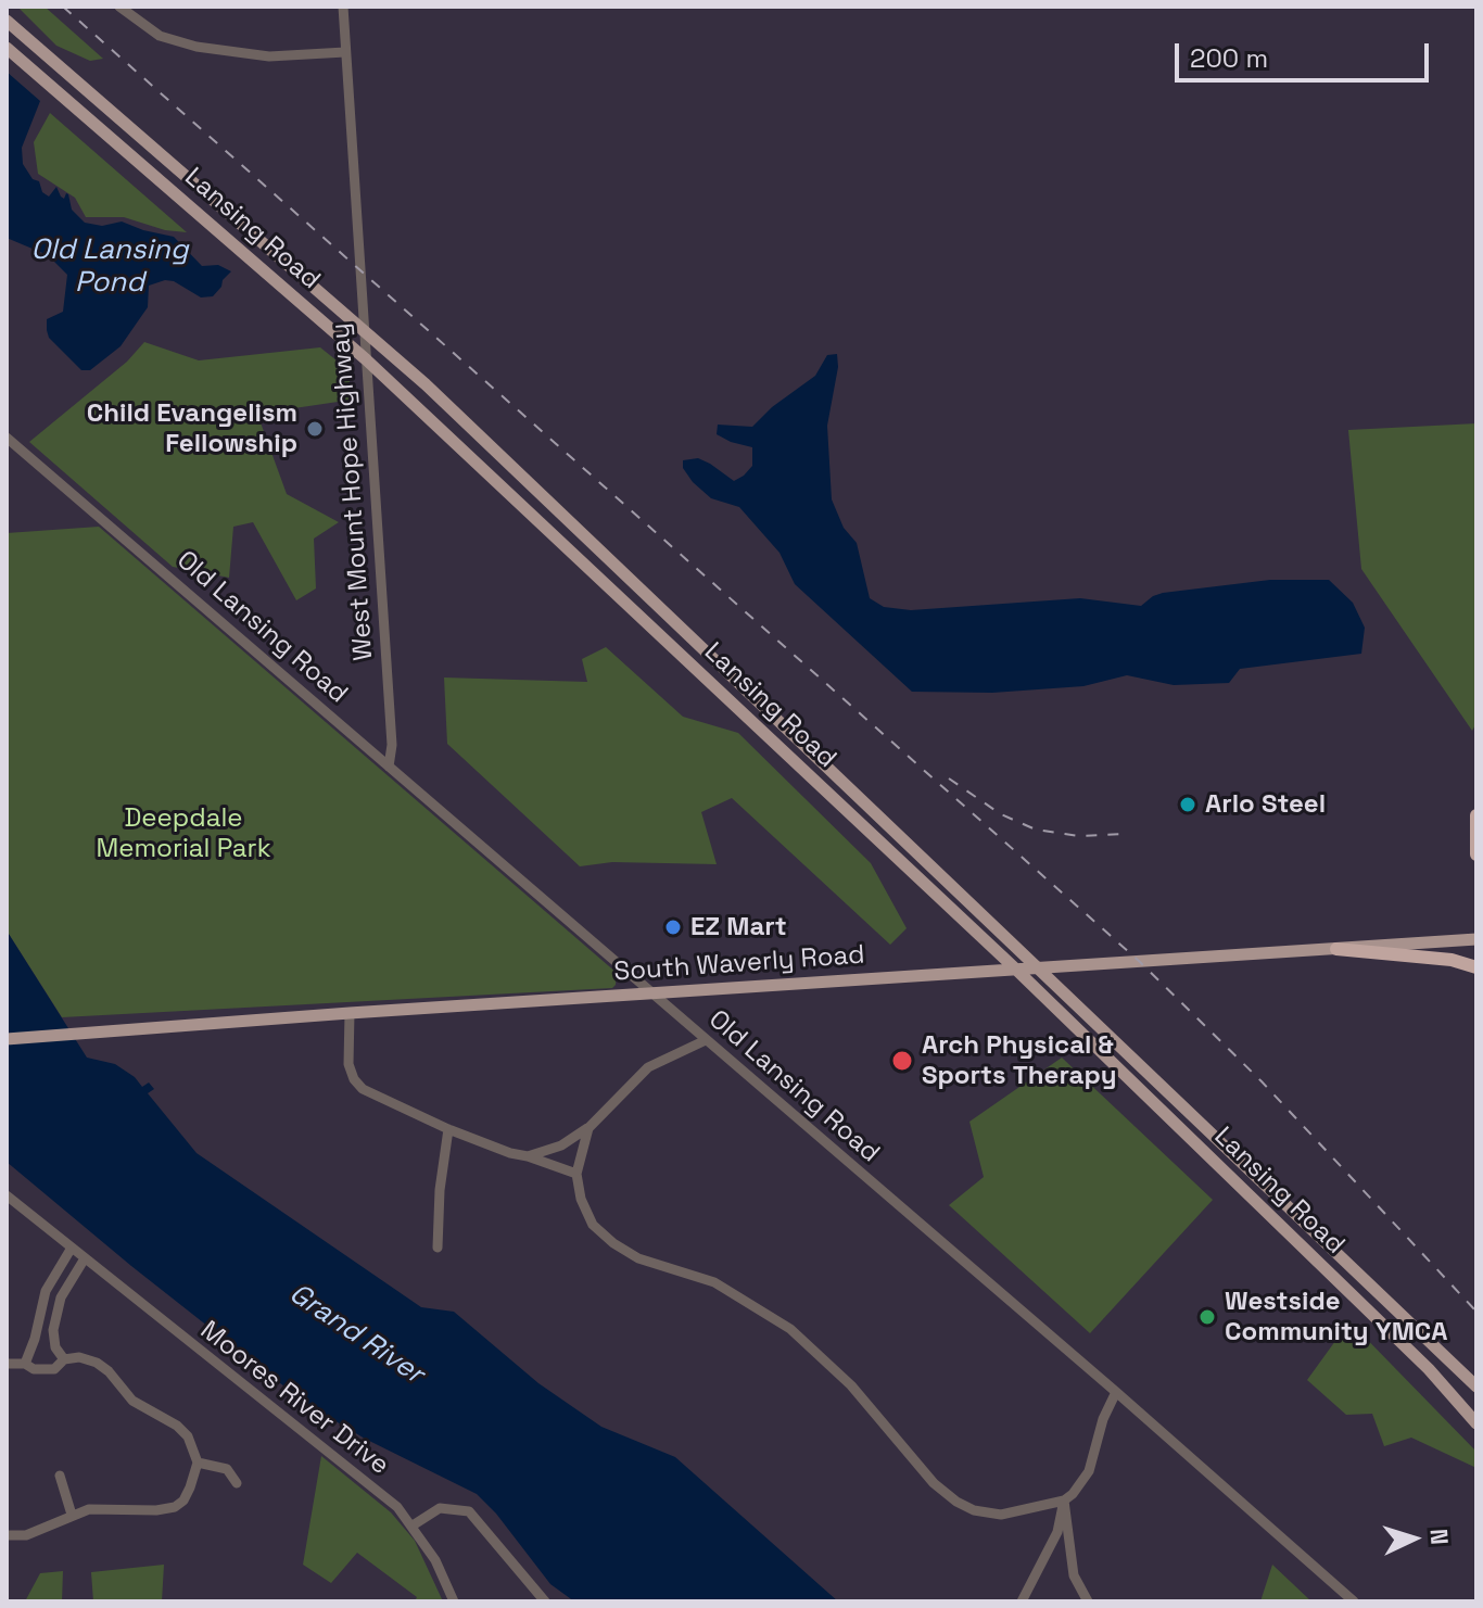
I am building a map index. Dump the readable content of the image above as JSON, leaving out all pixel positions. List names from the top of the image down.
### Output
{
  "streets": {
    "main road": ["Lansing Road", "South Waverly Road"],
    "street": ["West Mount Hope Highway", "Old Lansing Road", "Moores River Drive"]
  },
  "crossings": [
    ["Lansing Road", "West Mount Hope Highway"],
    ["Lansing Road", "South Waverly Road"],
    ["West Mount Hope Highway", "Old Lansing Road"],
    ["Old Lansing Road", "South Waverly Road"]
  ],
  "water": ["Old Lansing Pond", "Grand River"],
  "parks": ["Deepdale Memorial Park"],
  "places": [
    "Child Evangelism Fellowship",
    "Arlo Steel",
    "EZ Mart",
    "Arch Physical & Sports Therapy",
    "Westside Community YMCA"
  ],
  "scale_bar": "200 m",
  "north": "right"
}
